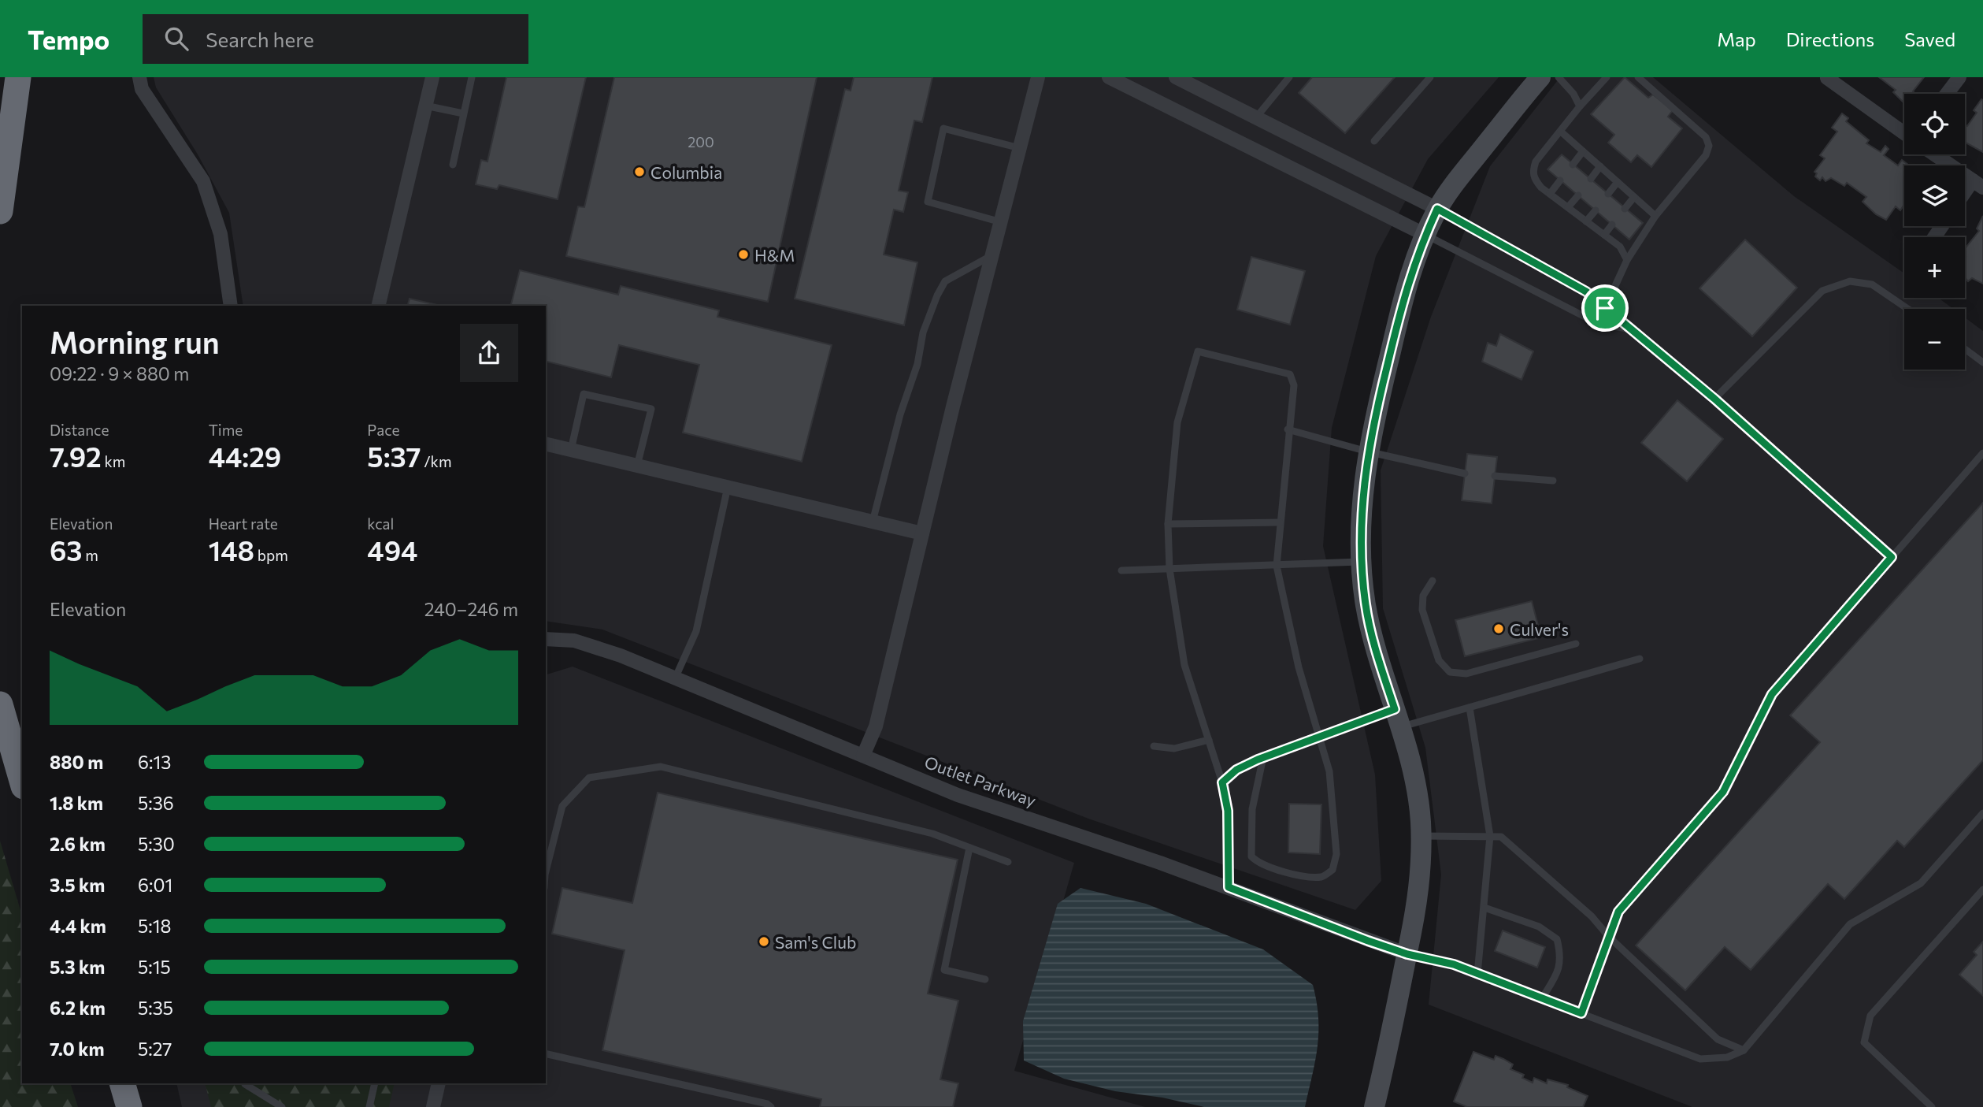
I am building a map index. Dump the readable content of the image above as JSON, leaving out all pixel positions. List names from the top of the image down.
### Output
{
  "streets": {
    "street": ["Outlet Parkway"]
  },
  "places": [
    "Columbia",
    "H&M",
    "Culver's",
    "Sam's Club"
  ],
  "house_numbers": ["200"],
  "page": {
    "header": "Tempo",
    "search": "Search here",
    "nav": ["Map", "Directions", "Saved"],
    "map_buttons": ["+", "−"],
    "heading": ["Morning run", "09:22 · 9 × 880 m"],
    "stats": [
      ["Distance", "7.92 km"],
      ["Time", "44:29"],
      ["Pace", "5:37 /km"],
      ["Elevation", "63 m"],
      ["Heart rate", "148 bpm"],
      ["kcal", "494"]
    ],
    "chart": ["Elevation", "240–246 m"],
    "list": [
      {
        "name": "880 m",
        "note": "6:13"
      },
      {
        "name": "1.8 km",
        "note": "5:36"
      },
      {
        "name": "2.6 km",
        "note": "5:30"
      },
      {
        "name": "3.5 km",
        "note": "6:01"
      },
      {
        "name": "4.4 km",
        "note": "5:18"
      },
      {
        "name": "5.3 km",
        "note": "5:15"
      },
      {
        "name": "6.2 km",
        "note": "5:35"
      },
      {
        "name": "7.0 km",
        "note": "5:27"
      }
    ]
  }
}
